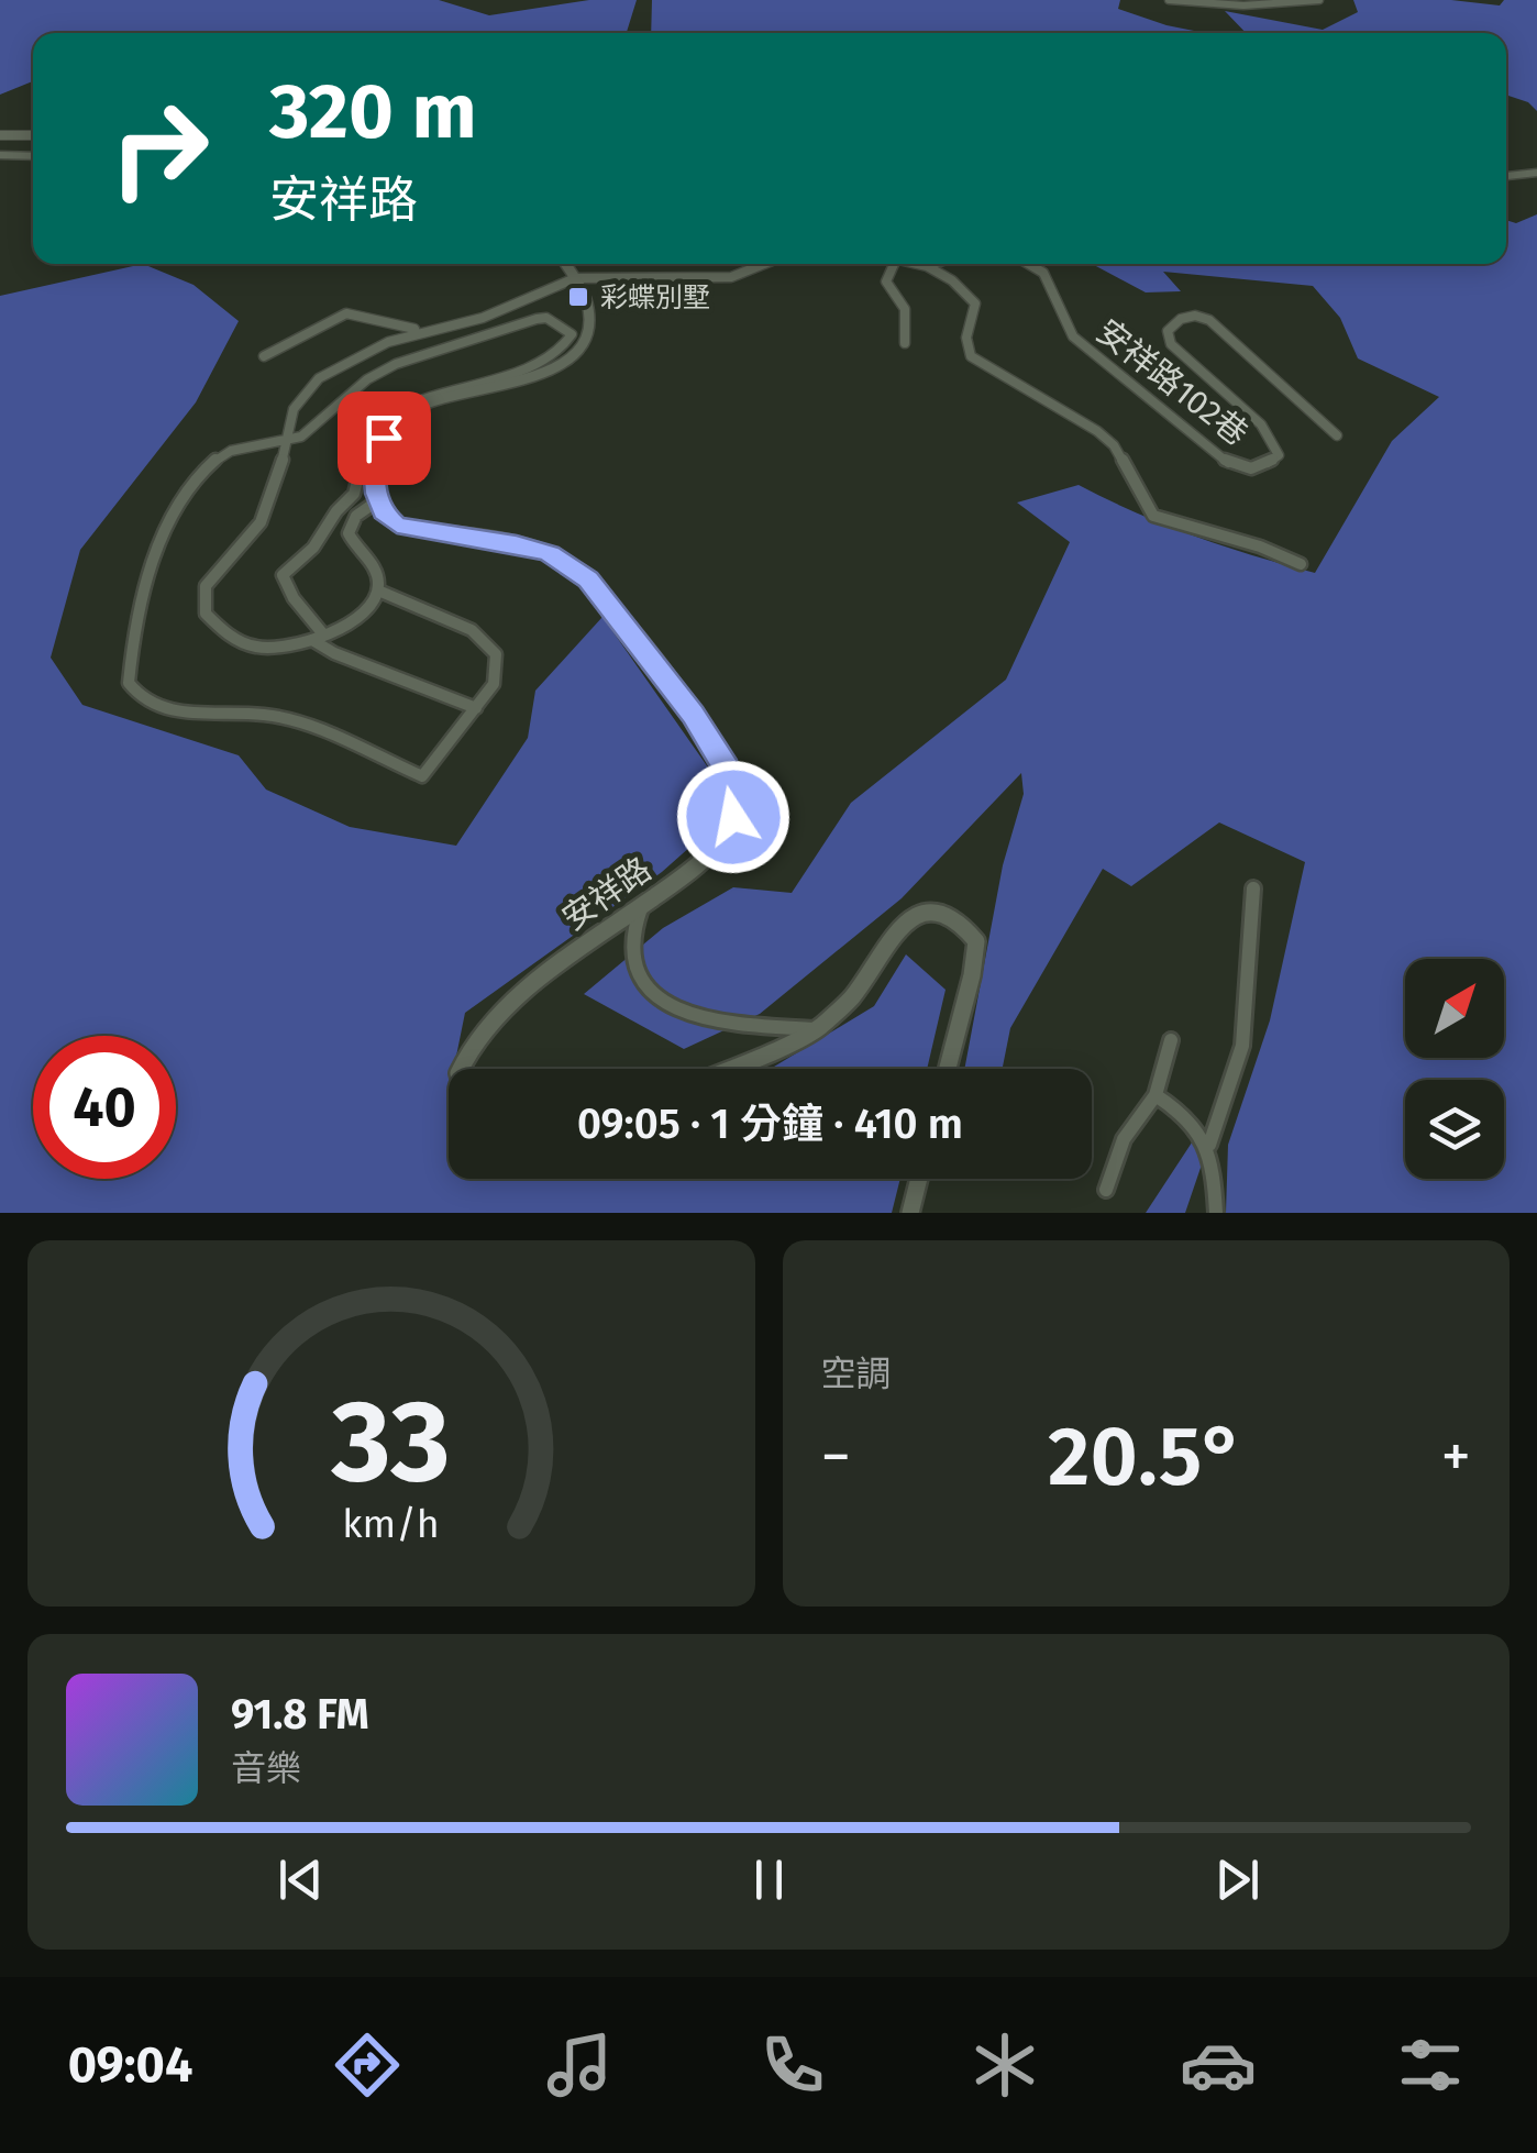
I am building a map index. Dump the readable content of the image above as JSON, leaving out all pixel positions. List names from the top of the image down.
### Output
{
  "streets": {
    "street": ["安祥路102巷", "安祥路"]
  },
  "places": {
    "transit": ["彩蝶別墅"]
  },
  "north": "top right",
  "page": {
    "turn": ["320 m", "安祥路"],
    "limit": "40",
    "trip": "09:05 · 1 分鐘 · 410 m",
    "tile": "空調",
    "heat": ["−", "20.5°", "+"],
    "song": ["91.8 FM", "音樂"],
    "tabs": "09:04",
    "gauge": ["33", "km/h"]
  }
}
